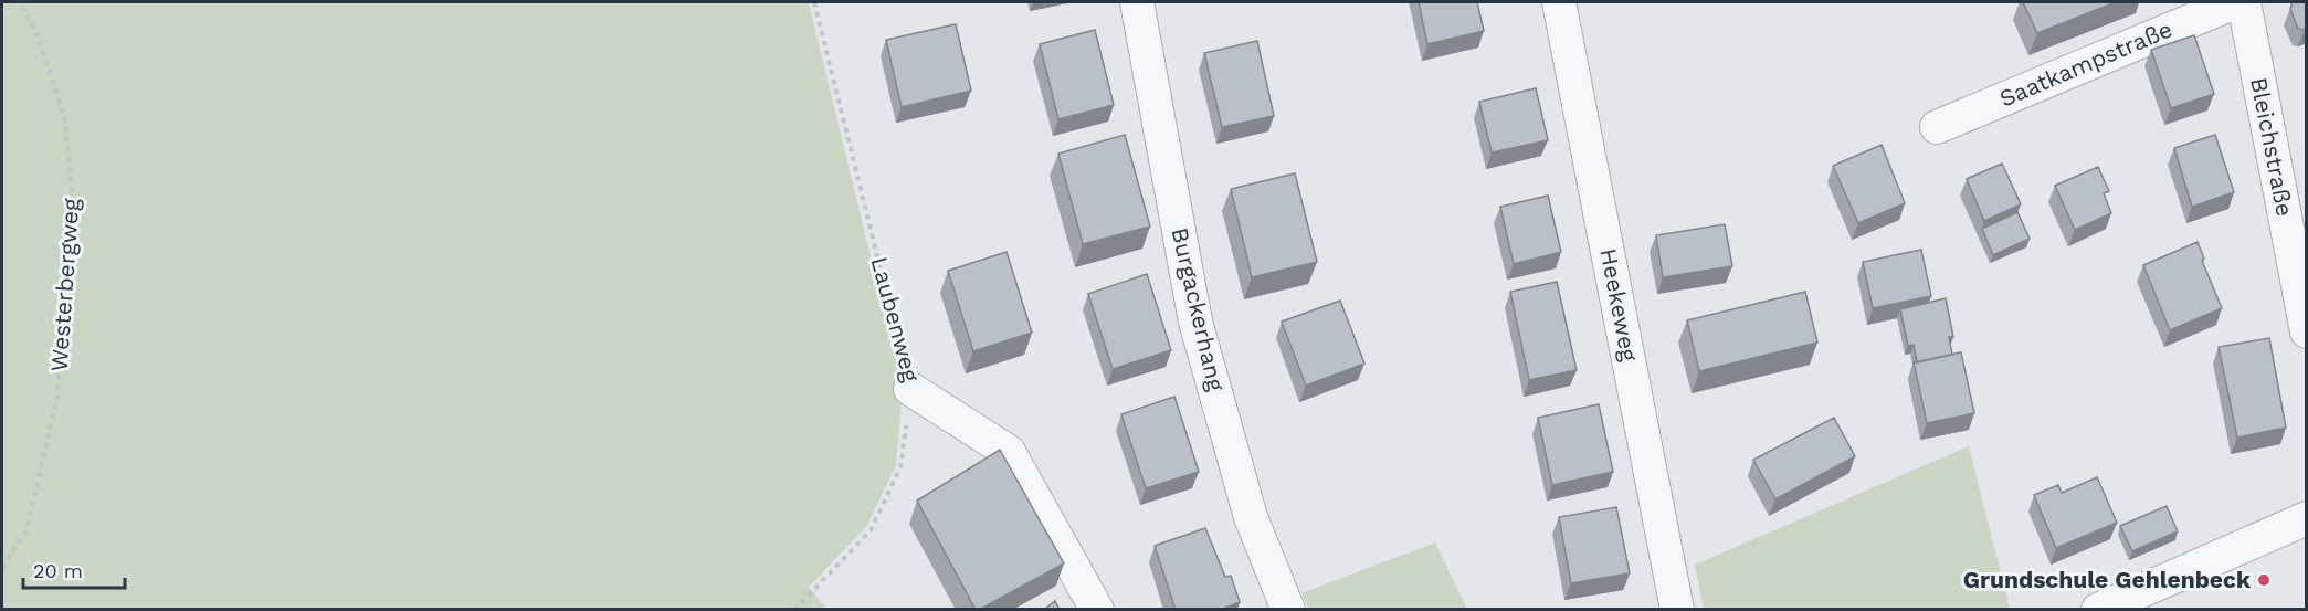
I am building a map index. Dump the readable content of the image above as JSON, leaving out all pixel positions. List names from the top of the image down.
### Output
{
  "streets": {
    "street": [
      "Saatkampstraße",
      "Bleichstraße",
      "Heekeweg",
      "Burgackerhang",
      "Laubenweg"
    ],
    "path": ["Westerbergweg"]
  },
  "places": ["Grundschule Gehlenbeck"],
  "scale_bar": "20 m"
}
